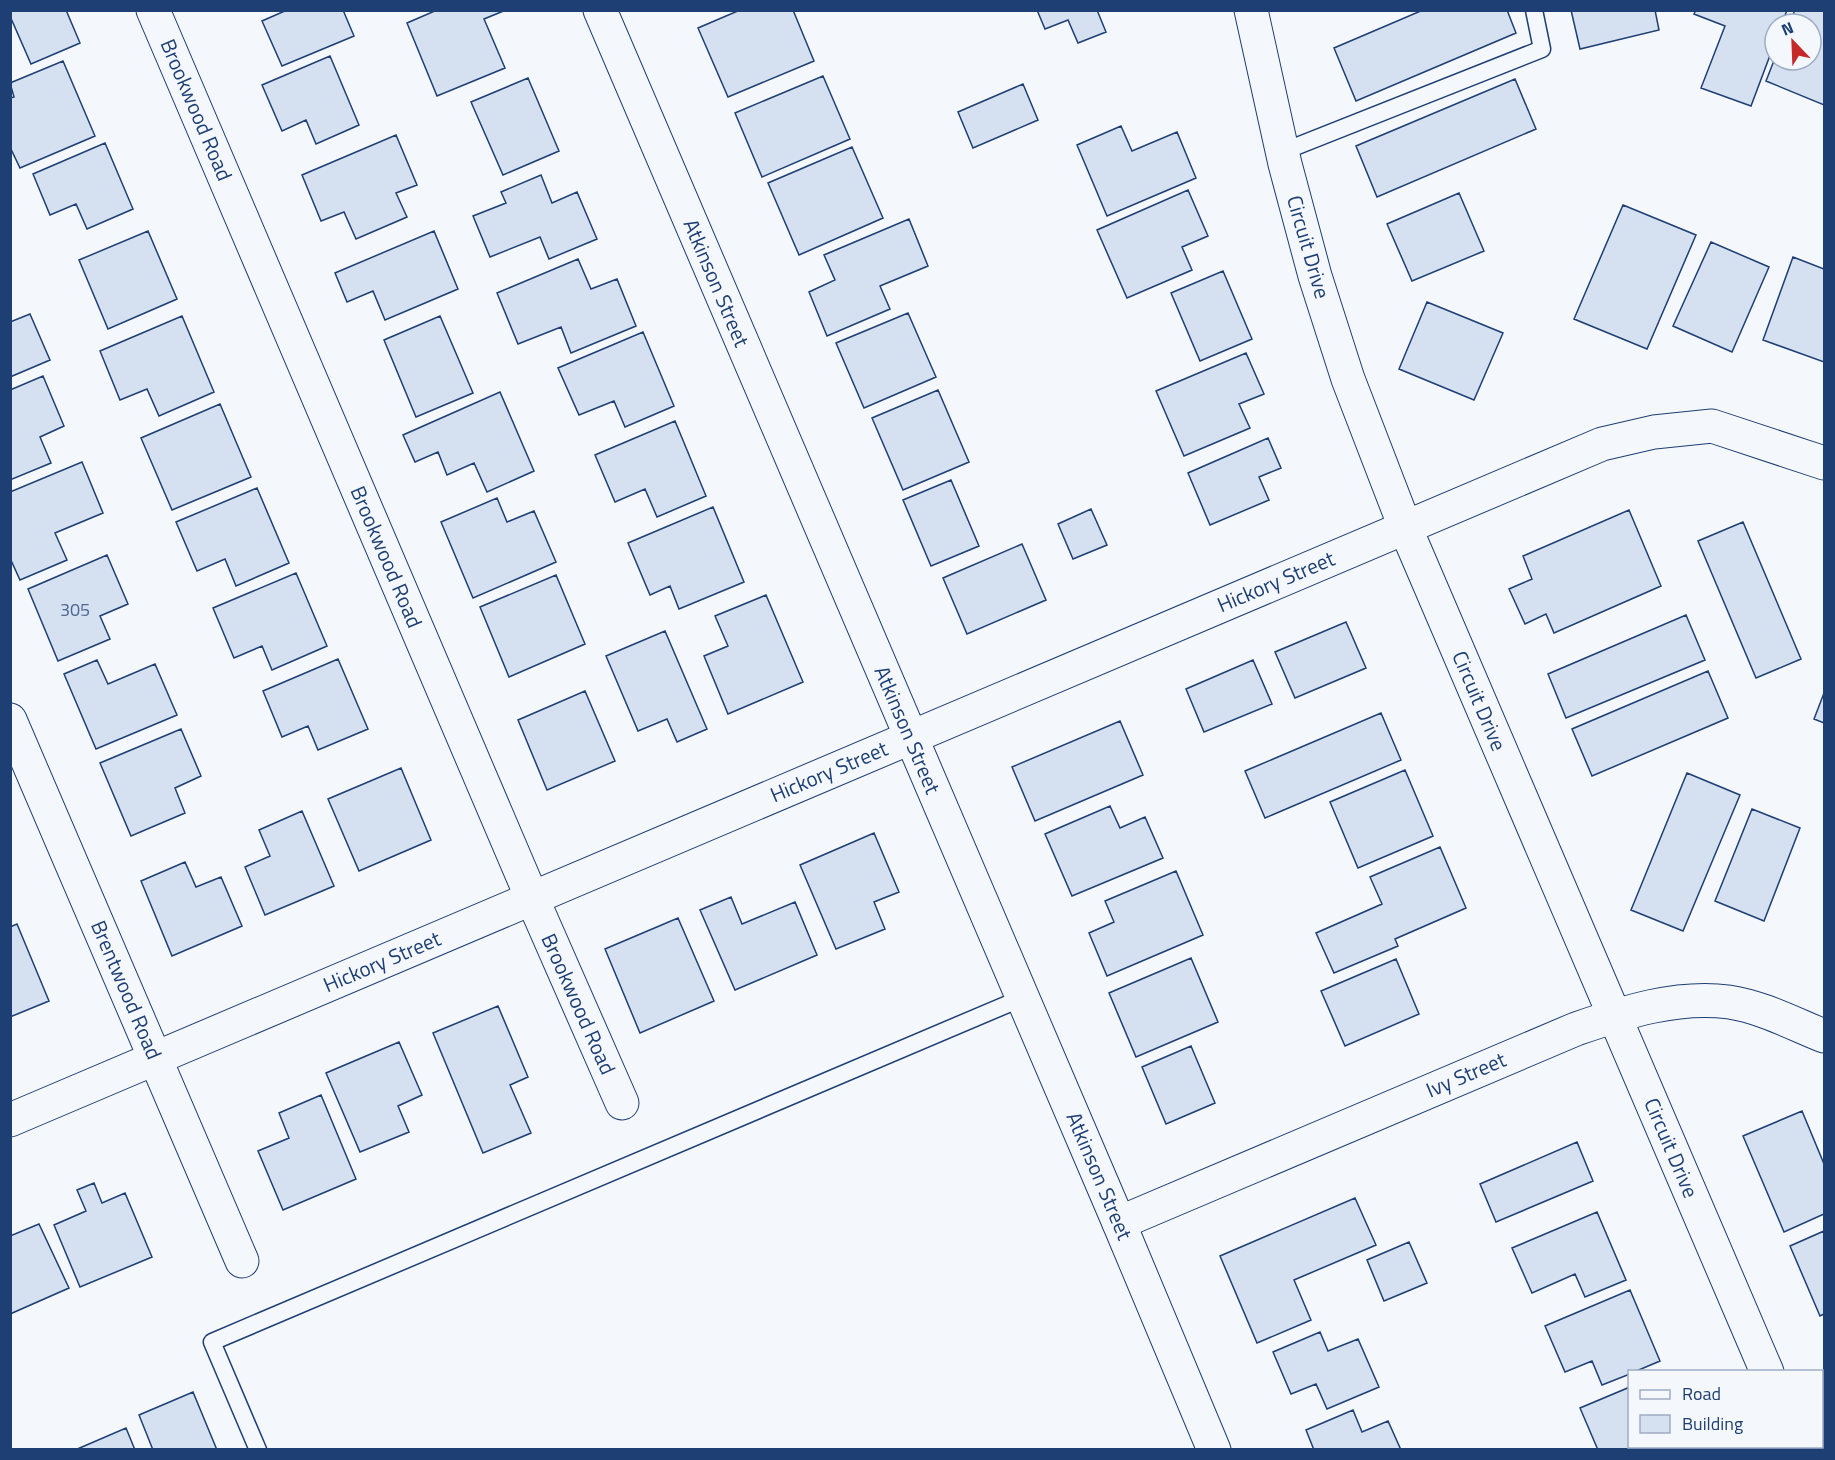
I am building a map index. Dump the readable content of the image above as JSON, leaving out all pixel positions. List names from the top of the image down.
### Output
{
  "streets": {
    "street": [
      "Brookwood Road",
      "Circuit Drive",
      "Atkinson Street",
      "Hickory Street",
      "Brentwood Road",
      "Ivy Street"
    ]
  },
  "crossings": [
    ["Brookwood Road", "Hickory Street"],
    ["Circuit Drive", "Hickory Street"],
    ["Circuit Drive", "Ivy Street"],
    ["Atkinson Street", "Hickory Street"],
    ["Atkinson Street", "Ivy Street"],
    ["Hickory Street", "Brentwood Road"]
  ],
  "house_numbers": ["305"],
  "legend": ["Road", "Building"],
  "north": "top left"
}
